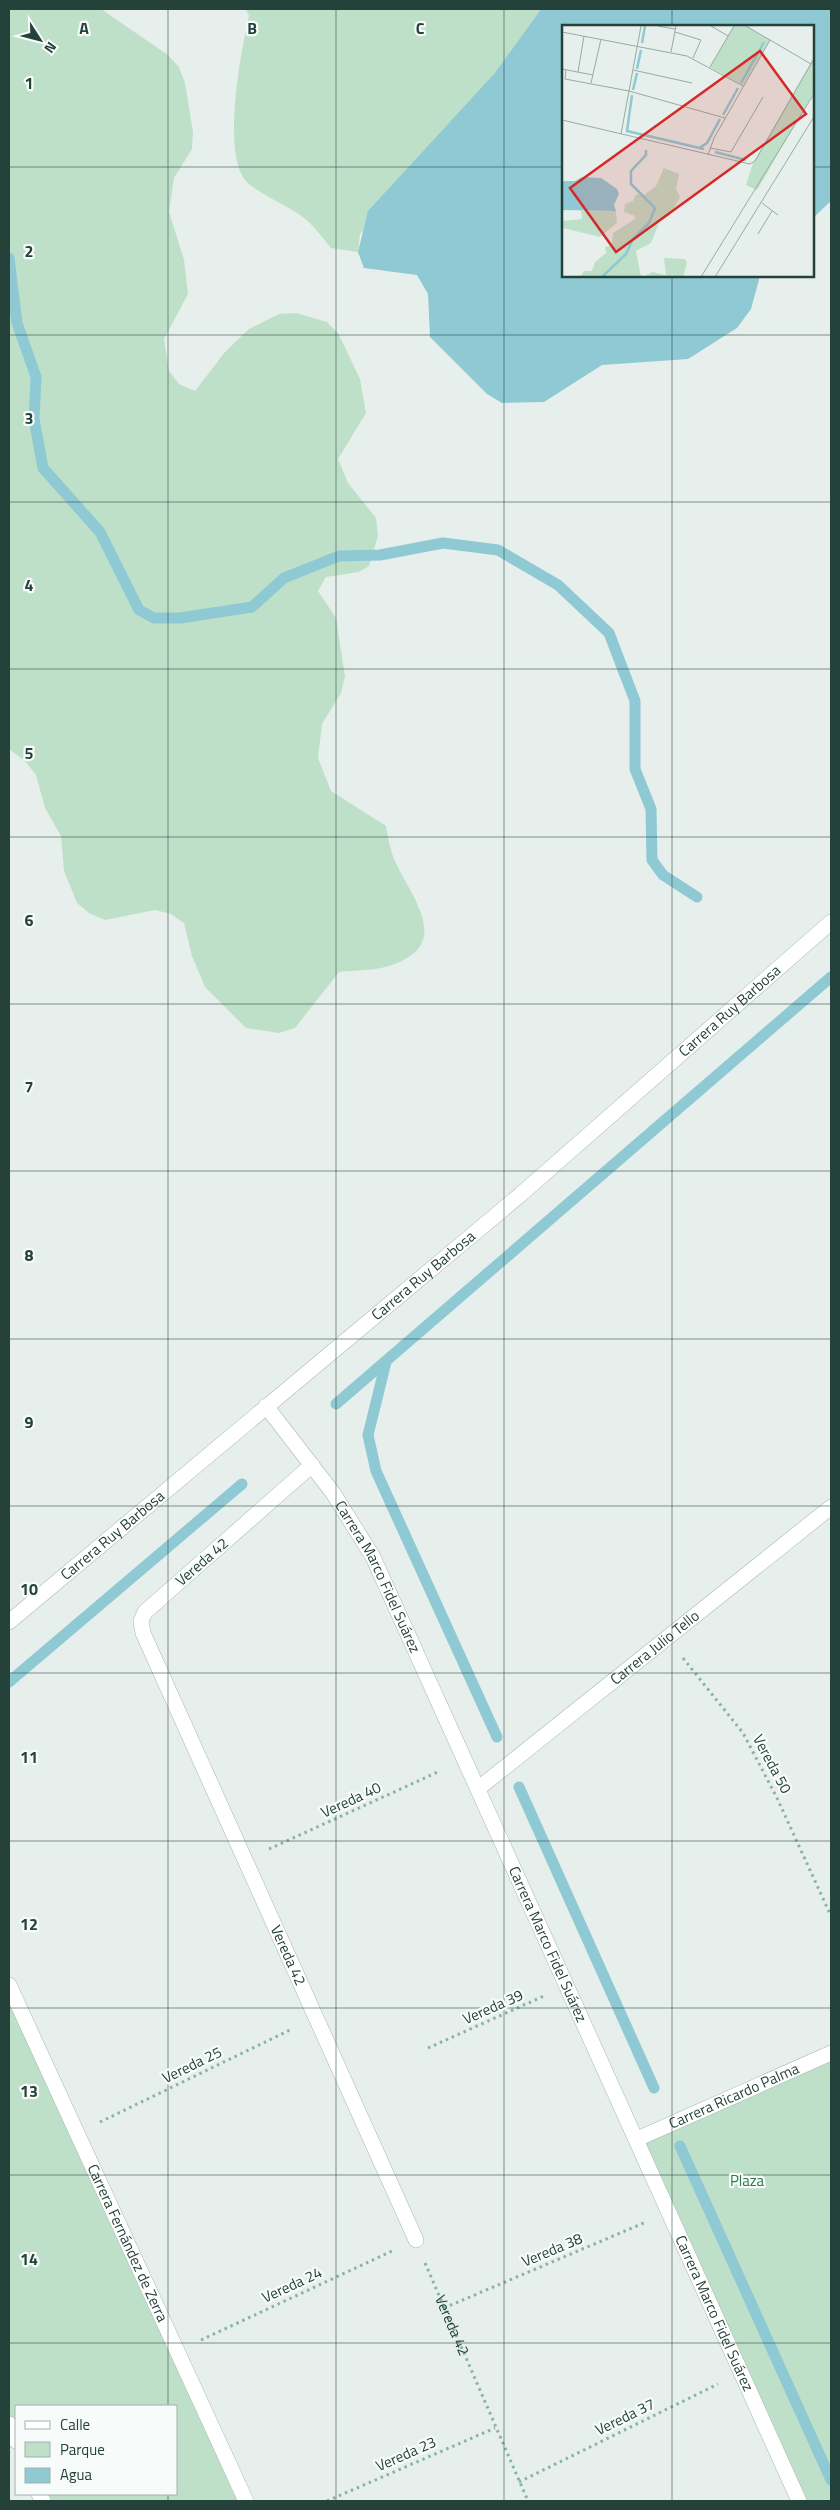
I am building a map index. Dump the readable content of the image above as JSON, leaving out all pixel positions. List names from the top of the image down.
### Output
{
  "streets": {
    "street": [
      "Carrera Ruy Barbosa",
      "Vereda 42",
      "Carrera Marco Fidel Suárez",
      "Carrera Julio Tello",
      "Carrera Ricardo Palma",
      "Carrera Fernández de Zerra"
    ],
    "path": [
      "Vereda 50",
      "Vereda 40",
      "Vereda 39",
      "Vereda 25",
      "Vereda 38",
      "Vereda 24",
      "Vereda 37",
      "Vereda 23"
    ]
  },
  "crossings": [
    ["Carrera Ruy Barbosa", "Carrera Marco Fidel Suárez"],
    ["Vereda 42", "Carrera Marco Fidel Suárez"],
    ["Vereda 42", "Vereda 40"],
    ["Vereda 42", "Vereda 25"],
    ["Vereda 42", "Vereda 38"],
    ["Vereda 42", "Vereda 24"],
    ["Vereda 42", "Vereda 37"],
    ["Vereda 42", "Vereda 23"],
    ["Carrera Marco Fidel Suárez", "Carrera Julio Tello"],
    ["Carrera Marco Fidel Suárez", "Vereda 40"],
    ["Carrera Marco Fidel Suárez", "Vereda 39"],
    ["Carrera Marco Fidel Suárez", "Carrera Ricardo Palma"],
    ["Carrera Marco Fidel Suárez", "Vereda 38"],
    ["Carrera Marco Fidel Suárez", "Vereda 37"],
    ["Carrera Julio Tello", "Vereda 50"],
    ["Vereda 25", "Carrera Fernández de Zerra"],
    ["Carrera Fernández de Zerra", "Vereda 24"]
  ],
  "parks": ["Plaza"],
  "legend": ["Calle", "Parque", "Agua"],
  "north": "bottom right",
  "grid": {
    "columns": ["A", "B", "C"],
    "rows": [
      "1",
      "2",
      "3",
      "4",
      "5",
      "6",
      "7",
      "8",
      "9",
      "10",
      "11",
      "12",
      "13",
      "14"
    ]
  }
}
